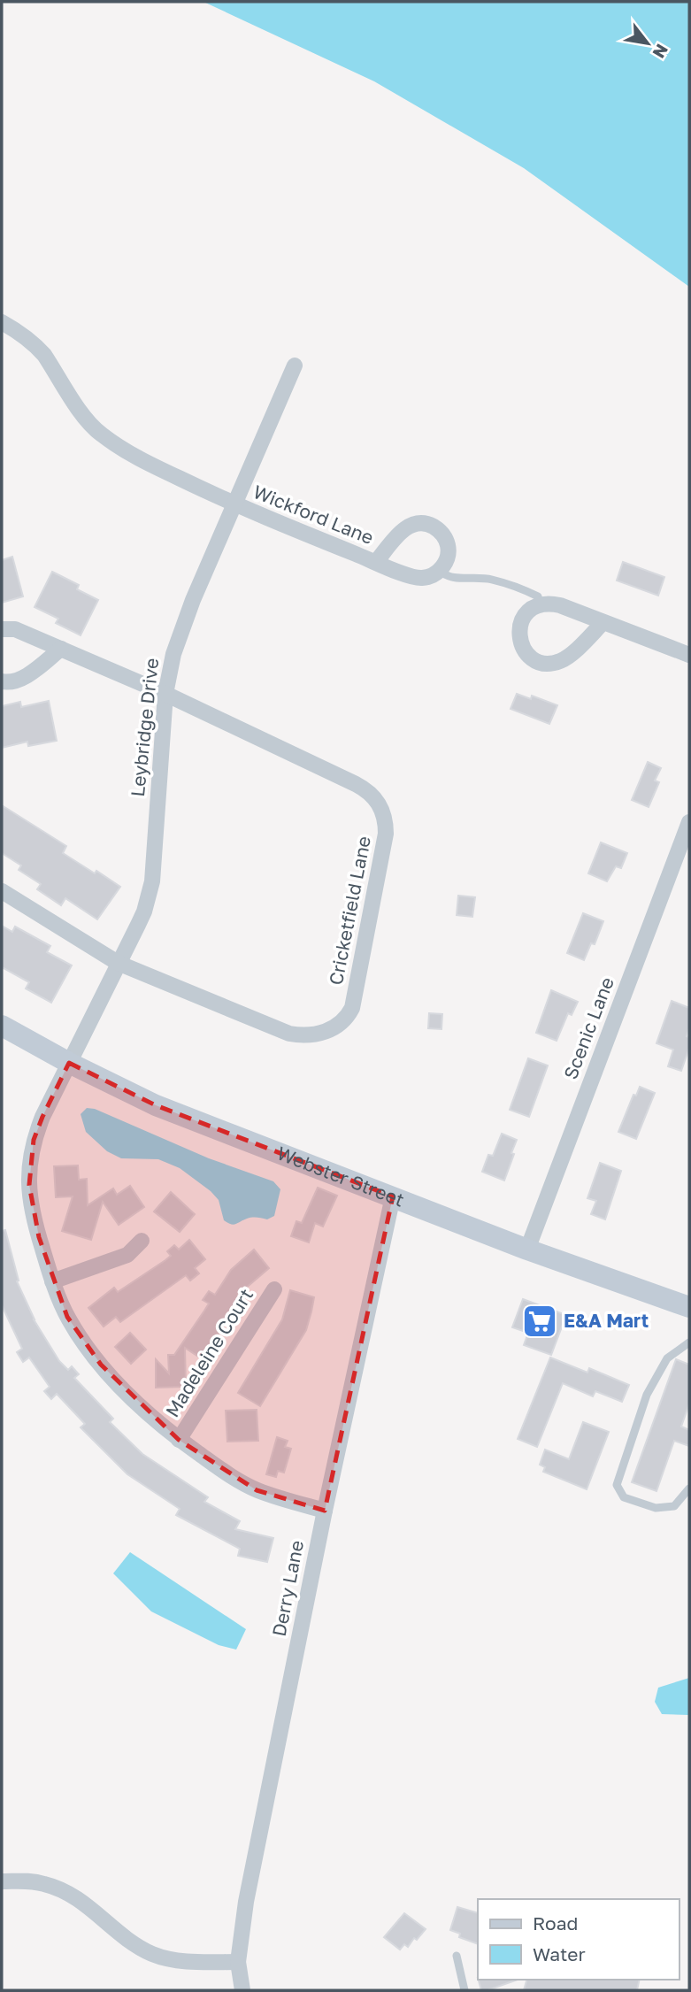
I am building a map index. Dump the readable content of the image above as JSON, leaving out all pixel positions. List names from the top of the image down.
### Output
{
  "streets": {
    "main road": ["Webster Street"],
    "street": [
      "Wickford Lane",
      "Leybridge Drive",
      "Cricketfield Lane",
      "Scenic Lane",
      "Madeleine Court",
      "Derry Lane"
    ]
  },
  "crossings": [
    ["Wickford Lane", "Leybridge Drive"],
    ["Leybridge Drive", "Cricketfield Lane"],
    ["Leybridge Drive", "Webster Street"],
    ["Leybridge Drive", "Madeleine Court"],
    ["Leybridge Drive", "Derry Lane"],
    ["Scenic Lane", "Webster Street"],
    ["Webster Street", "Derry Lane"]
  ],
  "places": {
    "supermarket": ["E&A Mart"]
  },
  "legend": ["Road", "Water"],
  "north": "bottom right"
}
